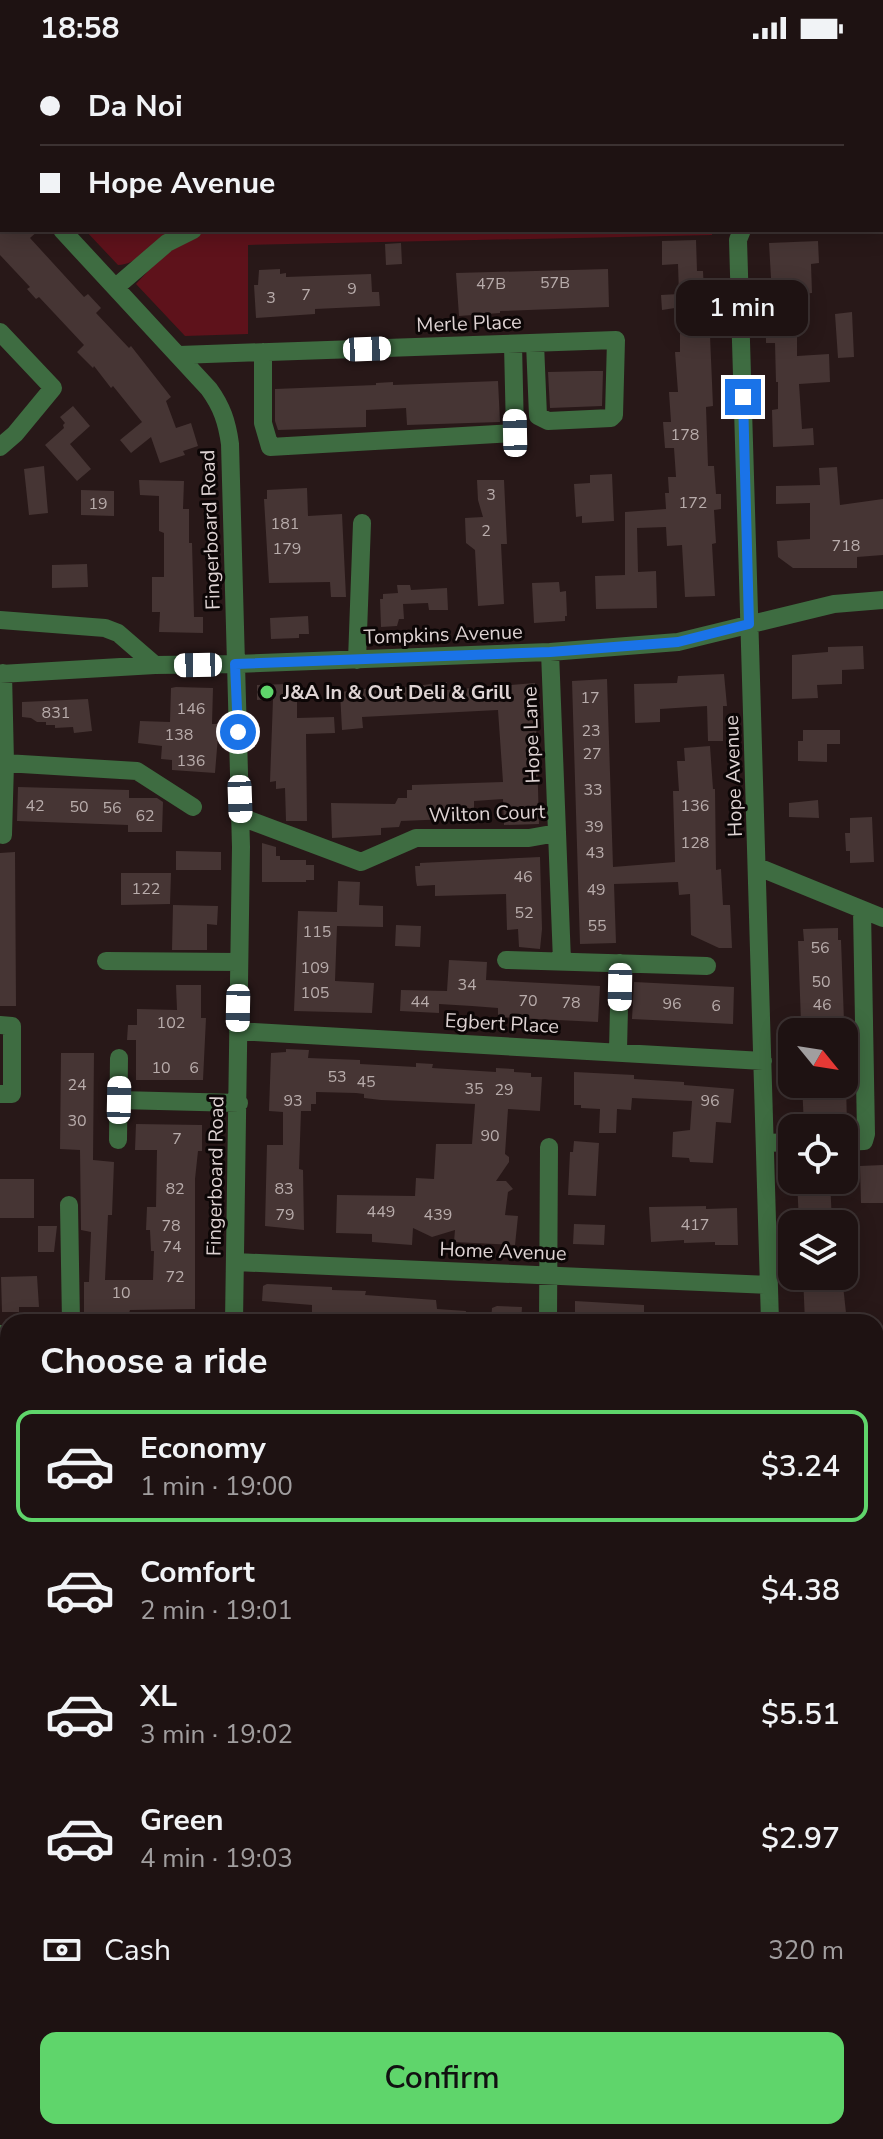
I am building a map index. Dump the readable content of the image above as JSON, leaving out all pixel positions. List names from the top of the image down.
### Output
{
  "streets": {
    "street": [
      "Merle Place",
      "Fingerboard Road",
      "Tompkins Avenue",
      "Hope Lane",
      "Hope Avenue",
      "Wilton Court",
      "Egbert Place",
      "Home Avenue"
    ]
  },
  "crossings": [
    ["Merle Place", "Fingerboard Road"],
    ["Fingerboard Road", "Tompkins Avenue"],
    ["Fingerboard Road", "Wilton Court"],
    ["Fingerboard Road", "Egbert Place"],
    ["Fingerboard Road", "Home Avenue"],
    ["Tompkins Avenue", "Hope Lane"],
    ["Tompkins Avenue", "Hope Avenue"],
    ["Hope Lane", "Wilton Court"],
    ["Hope Avenue", "Egbert Place"],
    ["Hope Avenue", "Home Avenue"]
  ],
  "places": ["J&A In & Out Deli & Grill"],
  "house_numbers": [
    "57B",
    "47B",
    "9",
    "7",
    "3",
    "178",
    "3",
    "172",
    "19",
    "181",
    "2",
    "718",
    "179",
    "17",
    "146",
    "831",
    "23",
    "138",
    "27",
    "136",
    "33",
    "42",
    "136",
    "50",
    "56",
    "62",
    "39",
    "128",
    "43",
    "46",
    "122",
    "49",
    "52",
    "55",
    "115",
    "56",
    "109",
    "50",
    "34",
    "105",
    "70",
    "44",
    "78",
    "96",
    "46",
    "6",
    "102",
    "10",
    "6",
    "53",
    "45",
    "24",
    "35",
    "29",
    "93",
    "96",
    "30",
    "90",
    "7",
    "82",
    "83",
    "449",
    "79",
    "439",
    "417",
    "78",
    "74",
    "72",
    "10"
  ],
  "north": "bottom right",
  "page": {
    "status": "18:58",
    "banner": ["Da Noi", "Hope Avenue"],
    "bubble": "1 min",
    "heading": "Choose a ride",
    "list": [
      {
        "name": "Economy",
        "note": "1 min · 19:00",
        "value": "$3.24"
      },
      {
        "name": "Comfort",
        "note": "2 min · 19:01",
        "value": "$4.38"
      },
      {
        "name": "XL",
        "note": "3 min · 19:02",
        "value": "$5.51"
      },
      {
        "name": "Green",
        "note": "4 min · 19:03",
        "value": "$2.97"
      }
    ],
    "pay": ["Cash", "320 m"],
    "buttons": "Confirm"
  }
}
